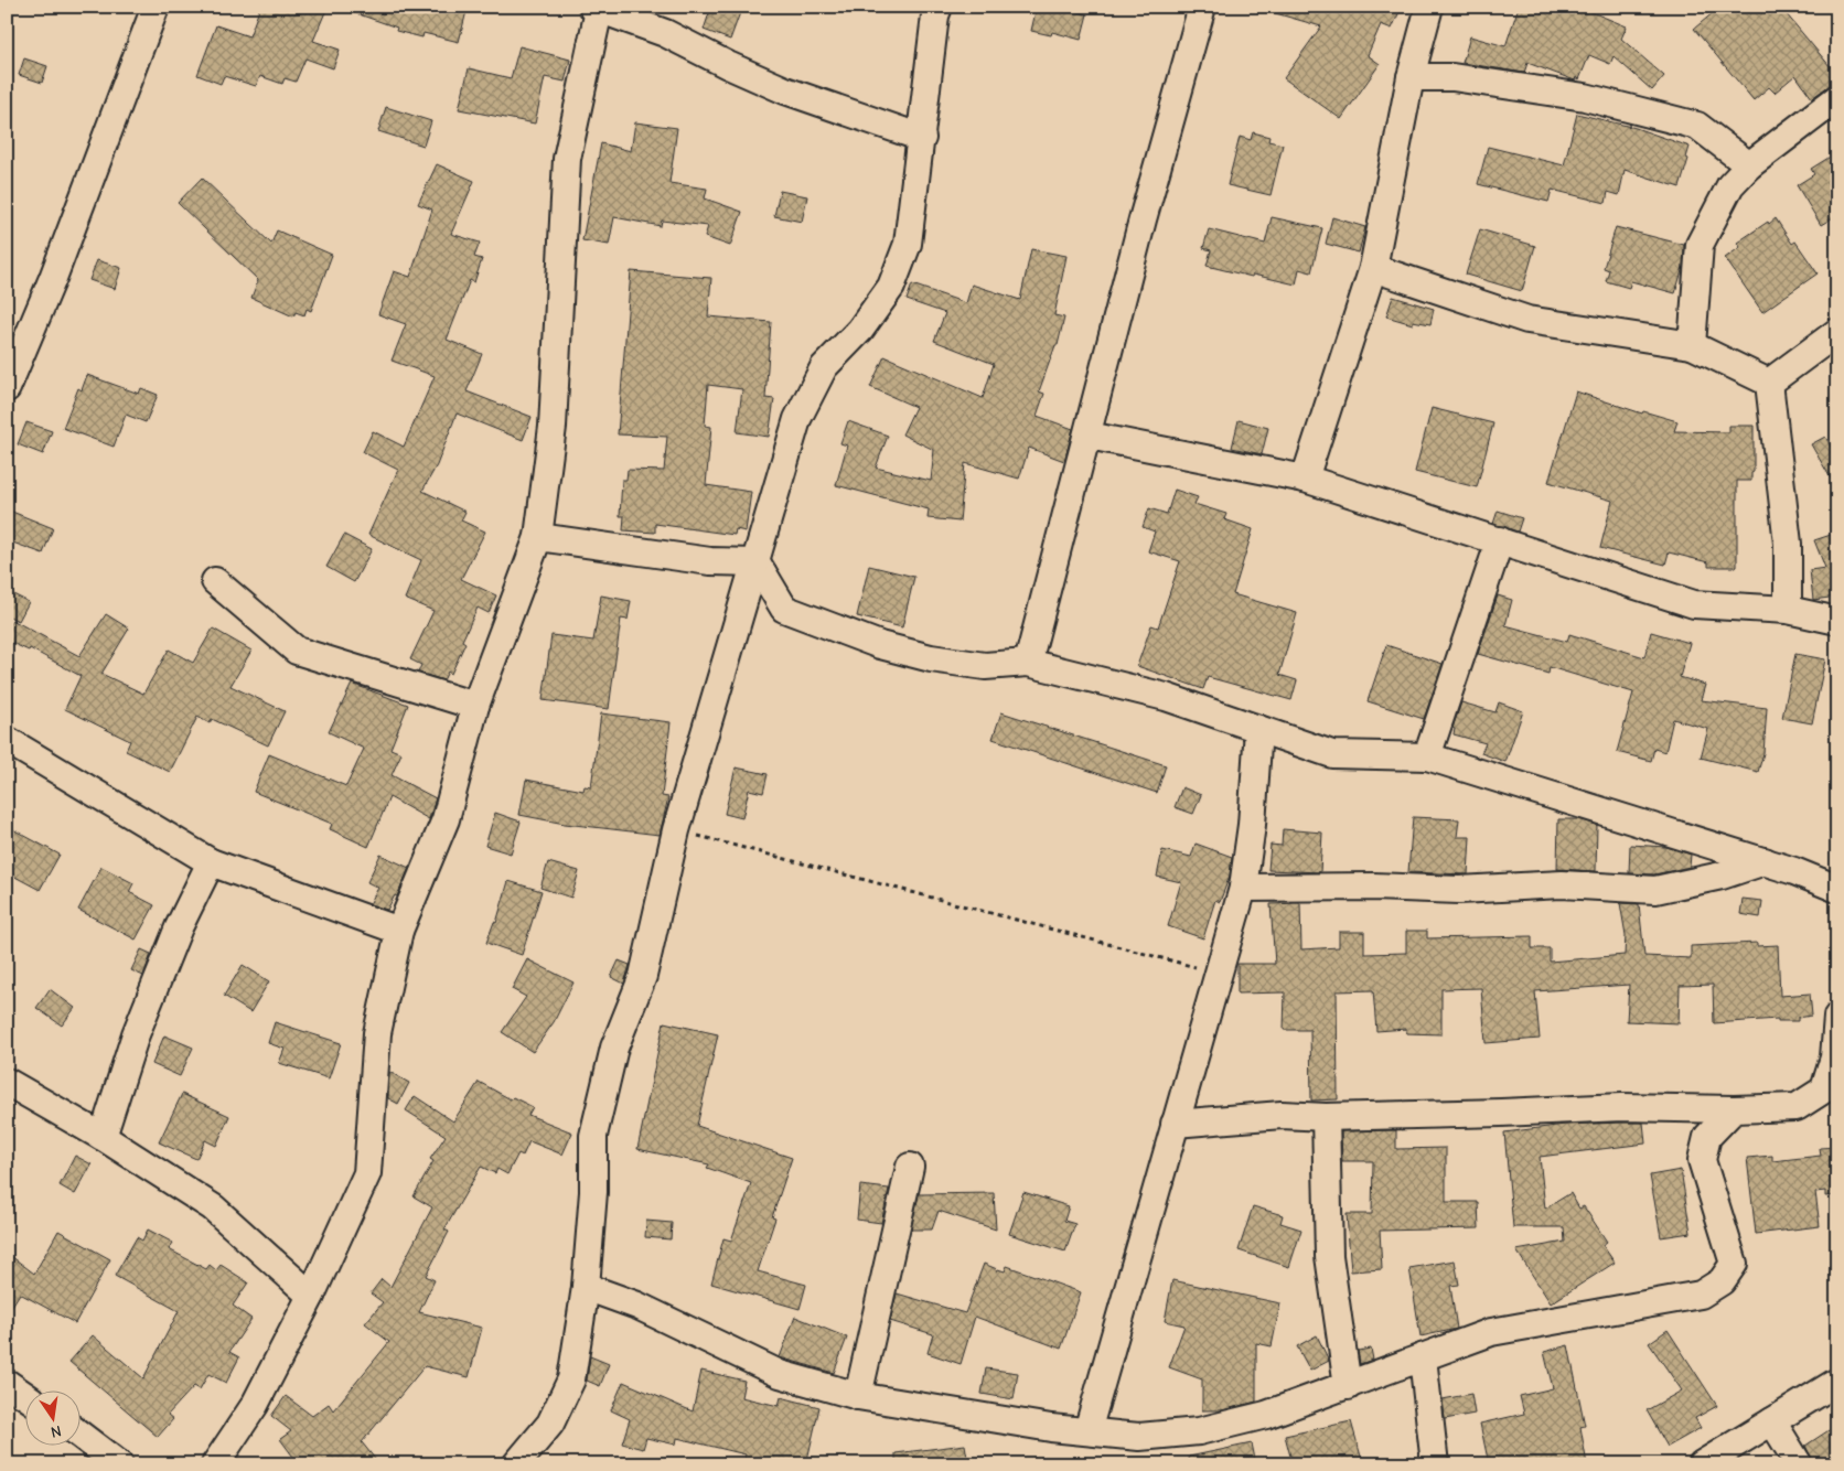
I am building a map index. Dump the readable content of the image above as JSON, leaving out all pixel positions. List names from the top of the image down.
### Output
{
  "north": "bottom"
}
